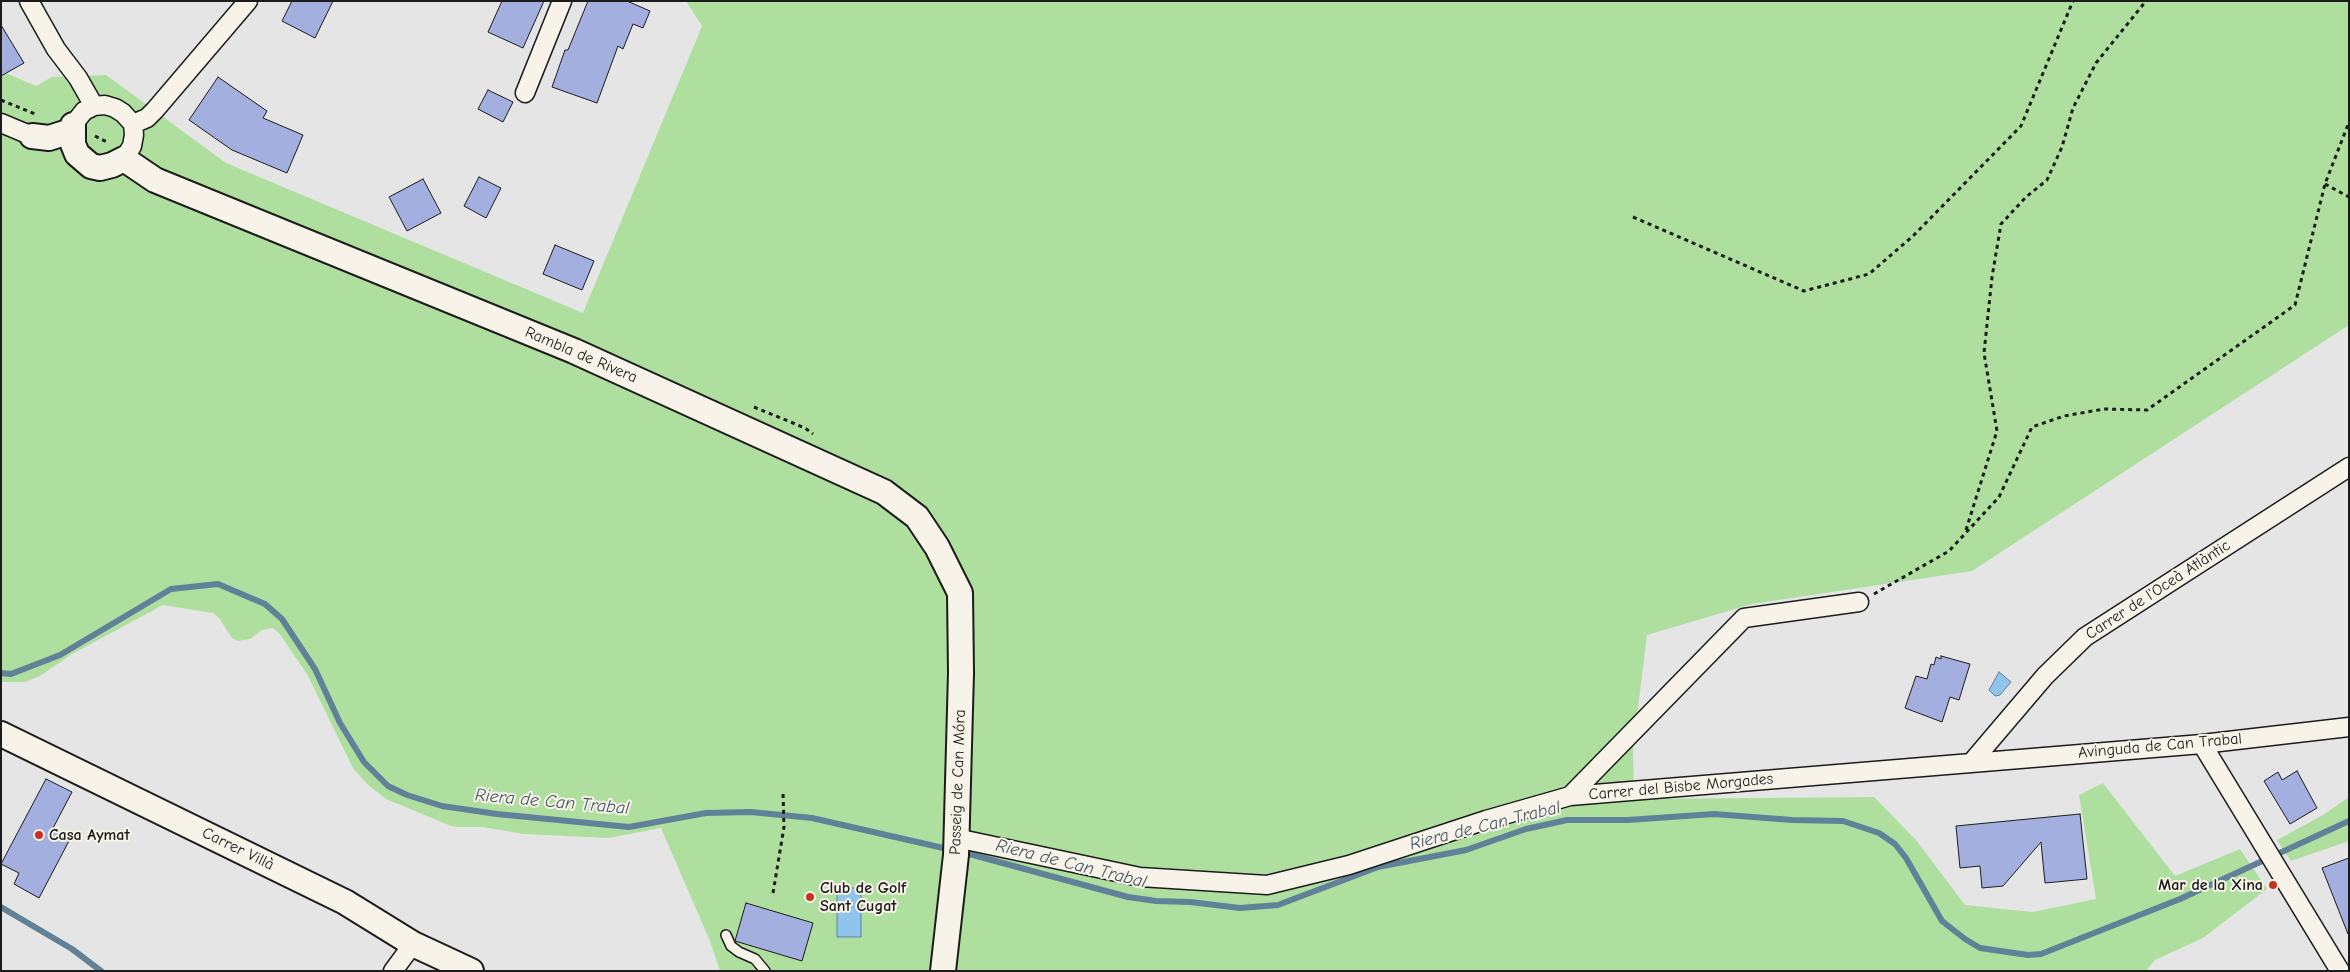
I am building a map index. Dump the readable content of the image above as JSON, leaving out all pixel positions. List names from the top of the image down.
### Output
{
  "streets": {
    "street": [
      "Rambla de Rivera",
      "Carrer de l'Oceà Atlàntic",
      "Avinguda de Can Trabal",
      "Passeig de Can Móra",
      "Carrer del Bisbe Morgades",
      "Carrer Villà"
    ]
  },
  "crossings": [
    ["Rambla de Rivera", "Passeig de Can Móra"],
    ["Carrer de l'Oceà Atlàntic", "Avinguda de Can Trabal"],
    ["Carrer de l'Oceà Atlàntic", "Carrer del Bisbe Morgades"],
    ["Avinguda de Can Trabal", "Carrer del Bisbe Morgades"],
    ["Passeig de Can Móra", "Carrer del Bisbe Morgades"]
  ],
  "water": ["Riera de Can Trabal"],
  "places": ["Casa Aymat", "Mar de la Xina", "Club de Golf Sant Cugat"]
}
